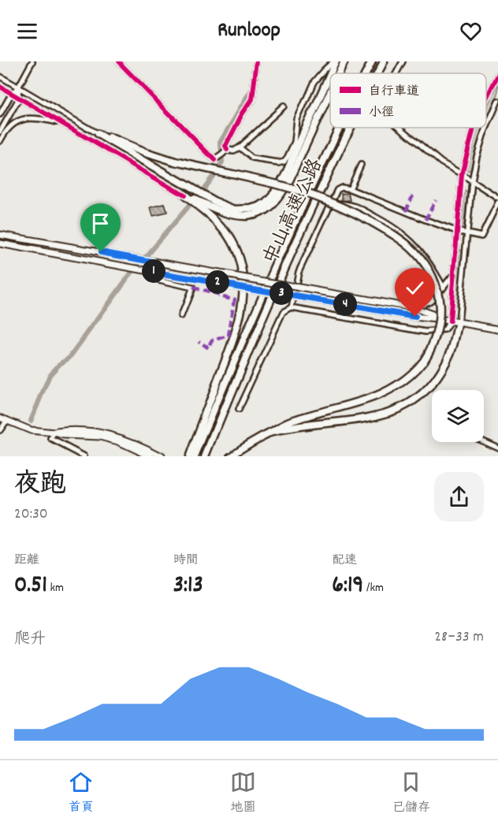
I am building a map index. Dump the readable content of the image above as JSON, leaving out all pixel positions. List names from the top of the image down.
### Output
{
  "streets": {
    "highway": ["中山高速公路"]
  },
  "legend": ["自行車道", "小徑"],
  "page": {
    "header": "Runloop",
    "pins": [
      "1",
      "2",
      "3",
      "4"
    ],
    "heading": ["夜跑", "20:30"],
    "stats": [
      ["距離", "0.51 km"],
      ["時間", "3:13"],
      ["配速", "6:19 /km"]
    ],
    "chart": ["爬升", "28–33 m"],
    "tabs": ["首頁", "地圖", "已儲存"]
  }
}
